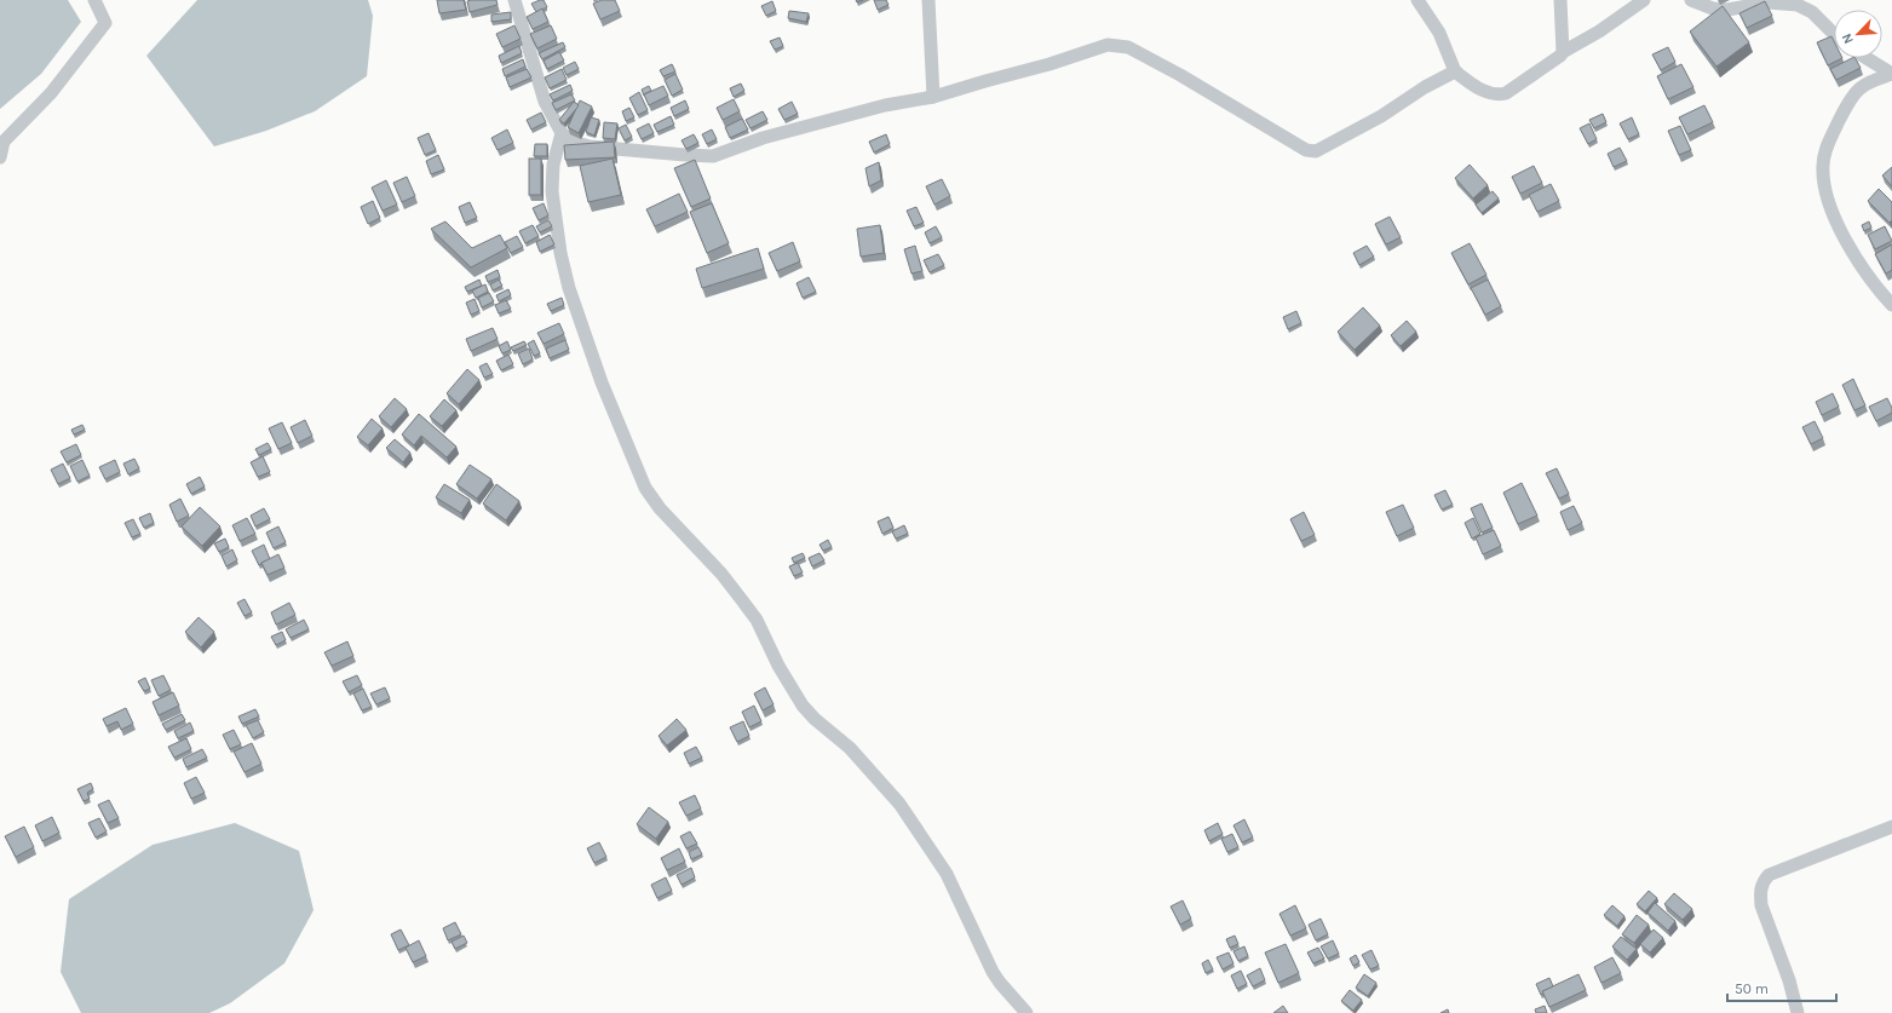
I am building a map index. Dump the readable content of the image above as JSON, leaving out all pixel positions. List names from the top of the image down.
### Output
{
  "scale_bar": "50 m",
  "north": "bottom left"
}
